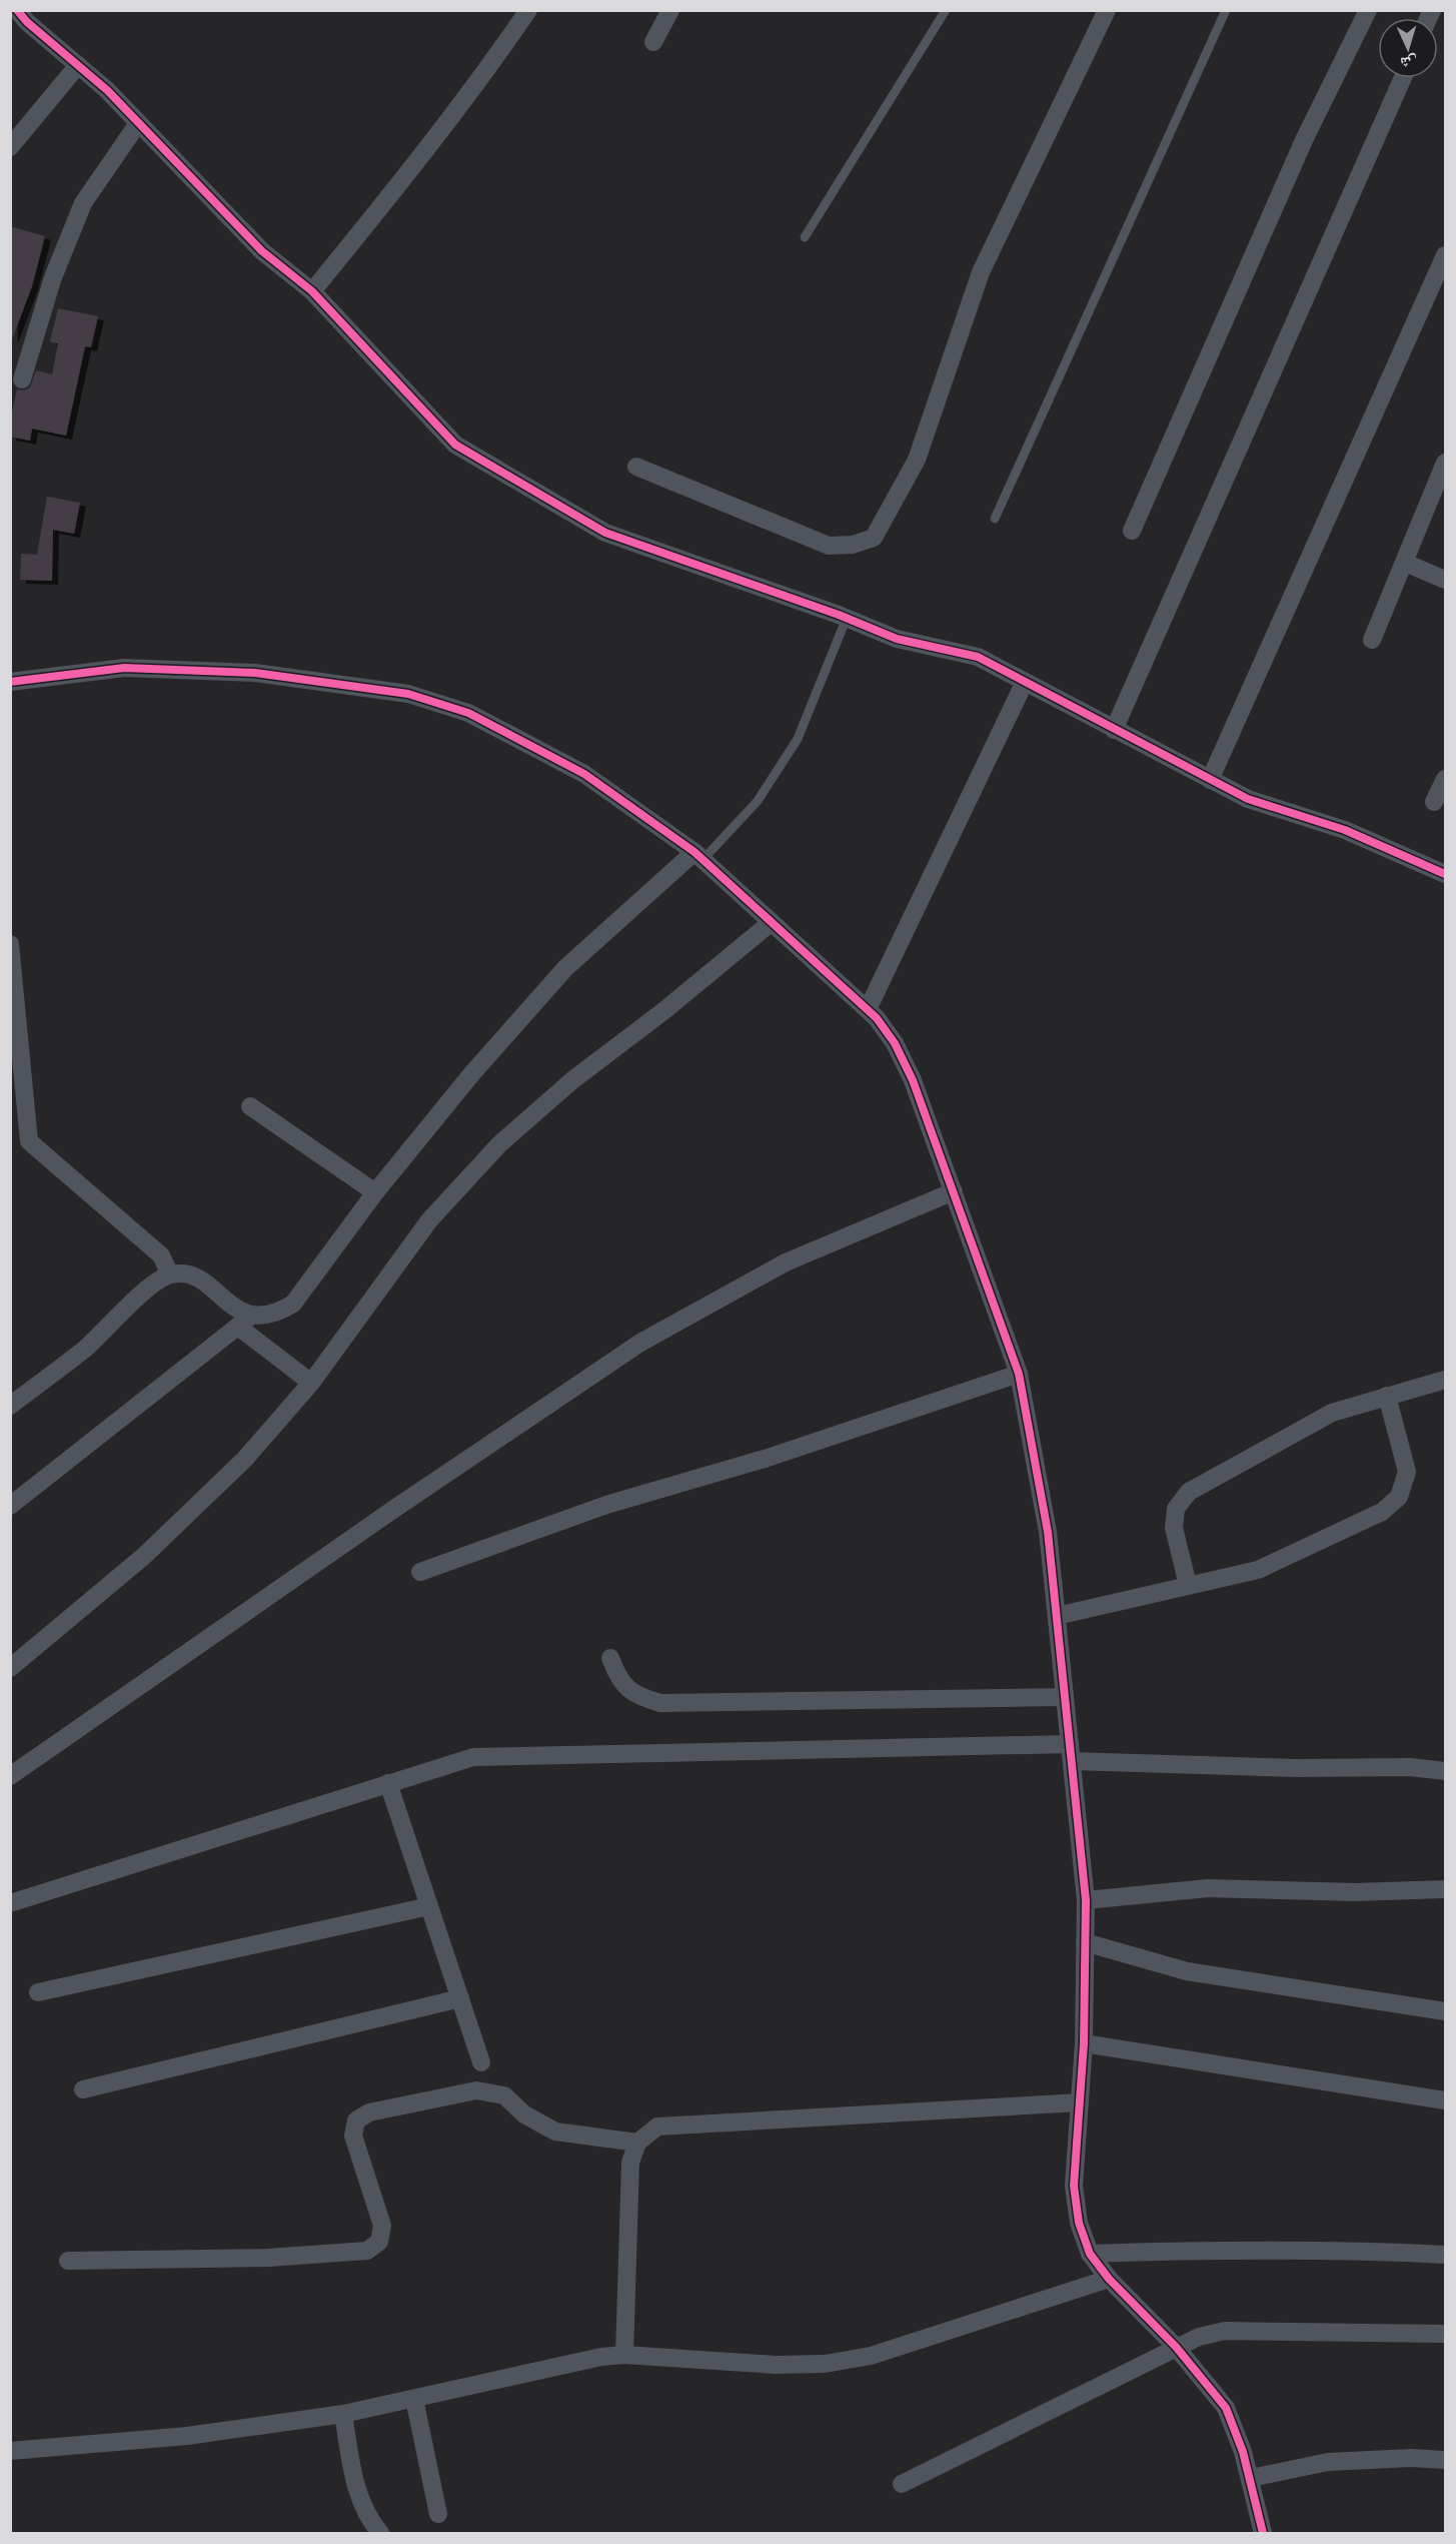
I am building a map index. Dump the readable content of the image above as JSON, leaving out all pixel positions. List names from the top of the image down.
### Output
{
  "north": "bottom"
}
